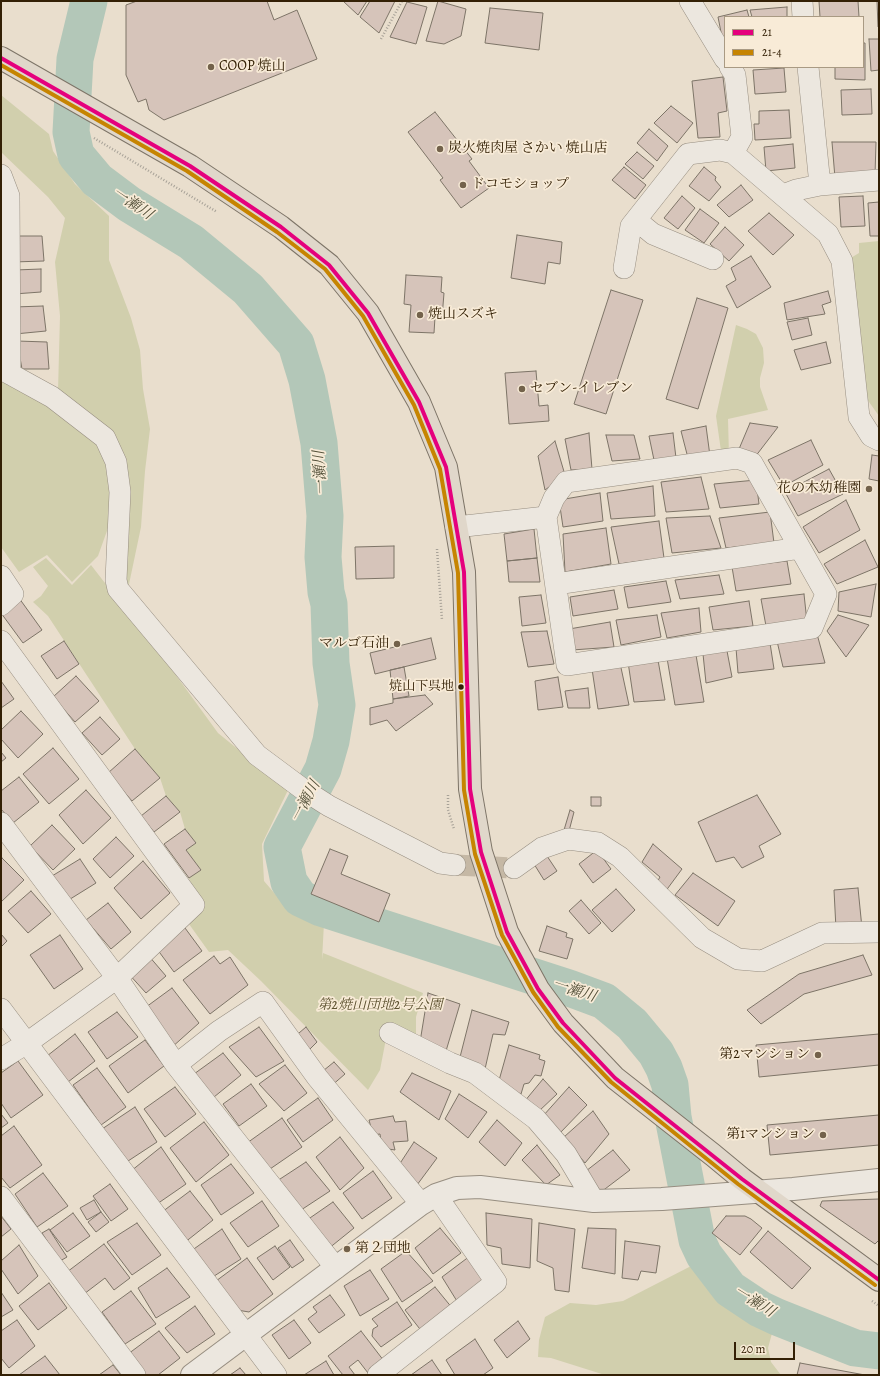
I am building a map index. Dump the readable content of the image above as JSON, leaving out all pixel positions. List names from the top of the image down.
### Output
{
  "water": ["一瀬川"],
  "parks": ["第2焼山団地2号公園"],
  "places": [
    "COOP 焼山",
    "炭火焼肉屋 さかい 焼山店",
    "ドコモショップ",
    "焼山スズキ",
    "セブン-イレブン",
    "花の木幼稚園",
    "マルゴ石油",
    "焼山下呉地",
    "第2マンション",
    "第1マンション",
    "第２団地"
  ],
  "lines": ["transit line 21", "transit line 21-4"],
  "legend": ["21", "21-4"],
  "scale_bar": "20 m"
}
